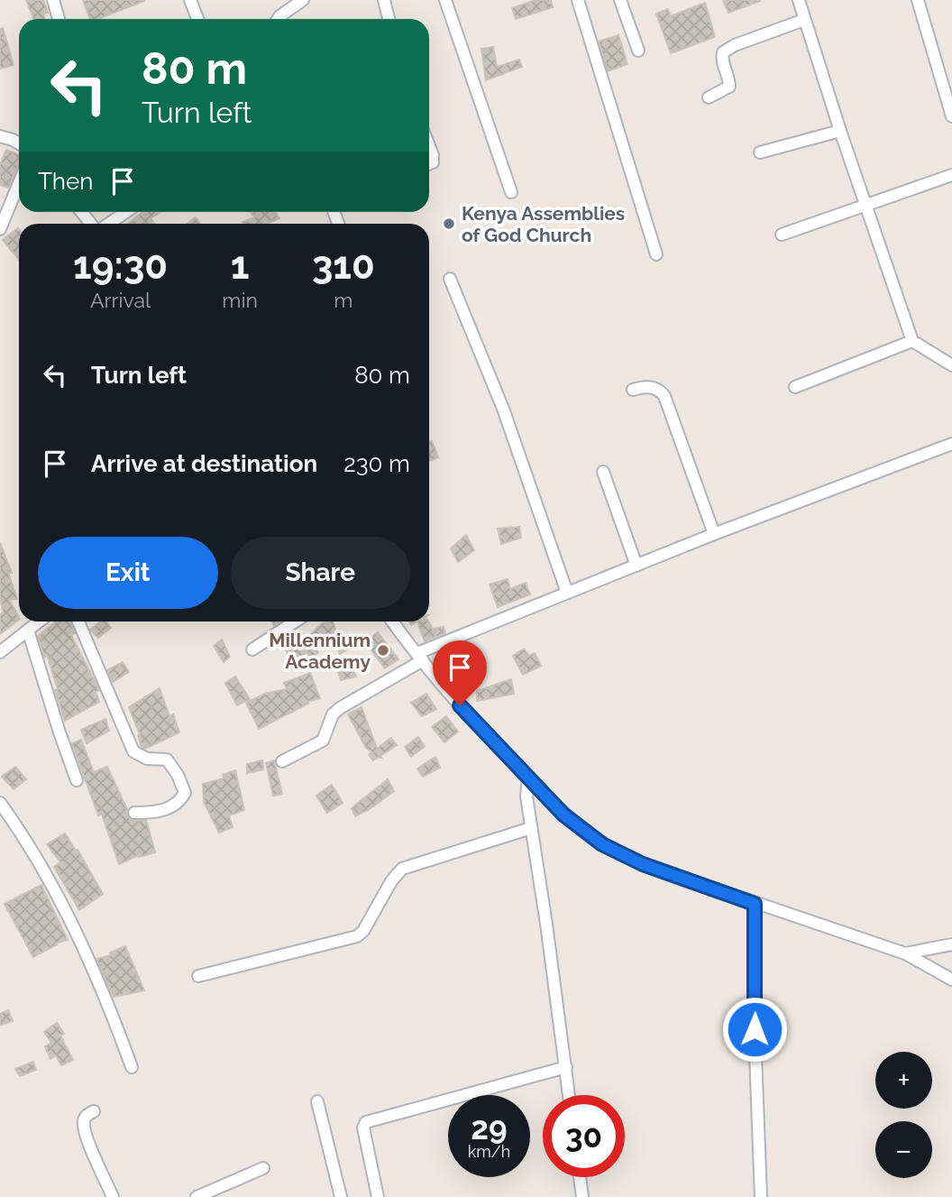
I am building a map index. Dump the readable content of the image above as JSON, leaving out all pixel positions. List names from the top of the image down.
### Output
{
  "places": ["Kenya Assemblies of God Church", "Millennium Academy"],
  "page": {
    "turn": ["80 m", "Turn left"],
    "then": "Then",
    "eta": [
      "19:30",
      "Arrival",
      "1",
      "min",
      "310",
      "m"
    ],
    "list": [
      {
        "name": "Turn left",
        "value": "80 m"
      },
      {
        "name": "Arrive at destination",
        "value": "230 m"
      }
    ],
    "buttons": ["Exit", "Share"],
    "map_buttons": ["+", "−"],
    "speed": "29 km/h",
    "limit": "30"
  }
}
